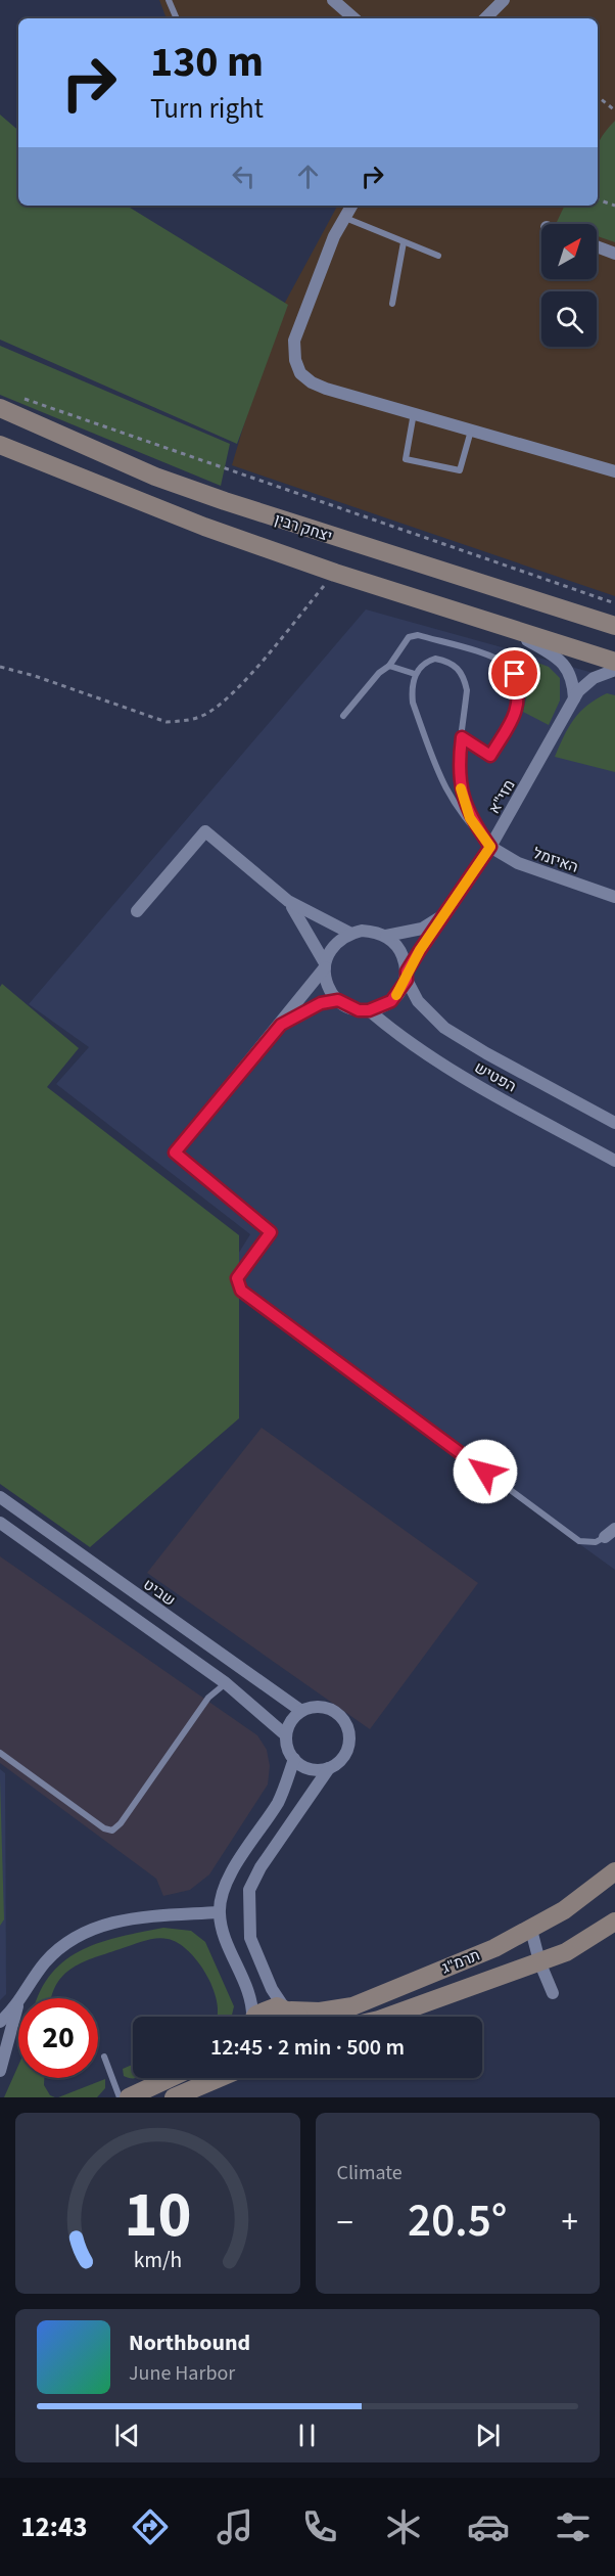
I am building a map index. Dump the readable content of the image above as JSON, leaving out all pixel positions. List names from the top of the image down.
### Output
{
  "streets": {
    "main road": ["יצחק רבין", "תרמ\"ג"],
    "street": [
      "מזי\"א",
      "האיזמל",
      "הפטיש",
      "שביט"
    ]
  },
  "crossings": [
    ["מזי\"א", "האיזמל"],
    ["מזי\"א", "הפטיש"]
  ],
  "north": "top right",
  "page": {
    "turn": ["130 m", "Turn right"],
    "limit": "20",
    "trip": "12:45 · 2 min · 500 m",
    "tile": "Climate",
    "heat": ["−", "20.5°", "+"],
    "song": ["Northbound", "June Harbor"],
    "tabs": "12:43",
    "gauge": ["10", "km/h"]
  }
}
